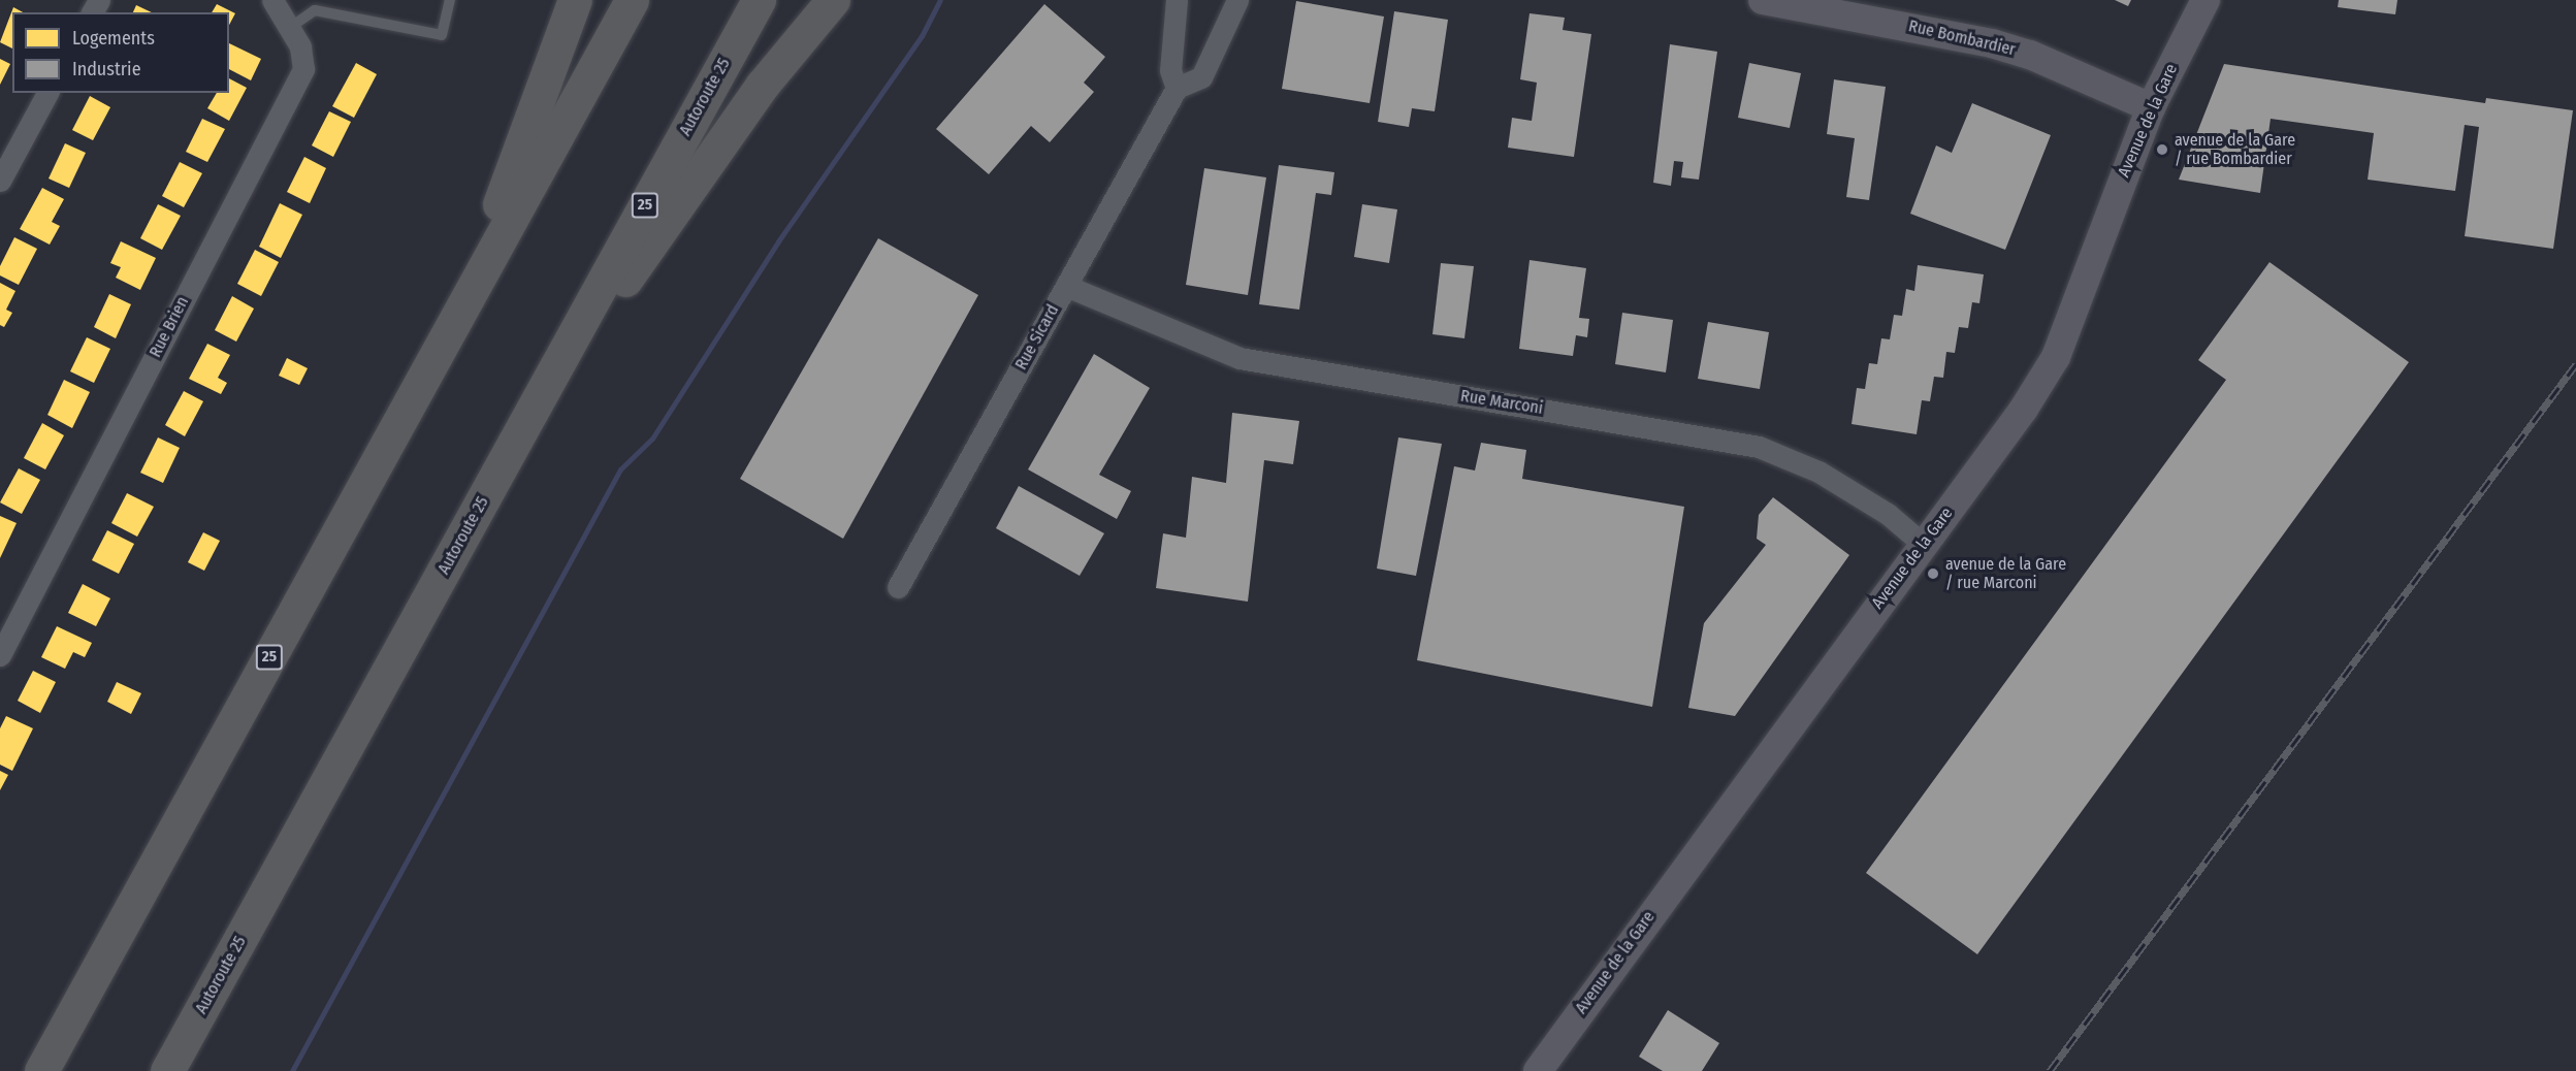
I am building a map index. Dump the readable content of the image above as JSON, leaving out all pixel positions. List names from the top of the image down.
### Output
{
  "streets": {
    "highway": ["Autoroute 25", "25"],
    "street": [
      "Rue Bombardier",
      "Avenue de la Gare",
      "Rue Brien",
      "Rue Sicard",
      "Rue Marconi"
    ]
  },
  "crossings": [
    ["Rue Bombardier", "Avenue de la Gare"],
    ["Avenue de la Gare", "Rue Marconi"],
    ["Rue Sicard", "Rue Marconi"]
  ],
  "places": ["avenue de la Gare / rue Bombardier", "avenue de la Gare / rue Marconi"],
  "legend": ["Logements", "Industrie"]
}
